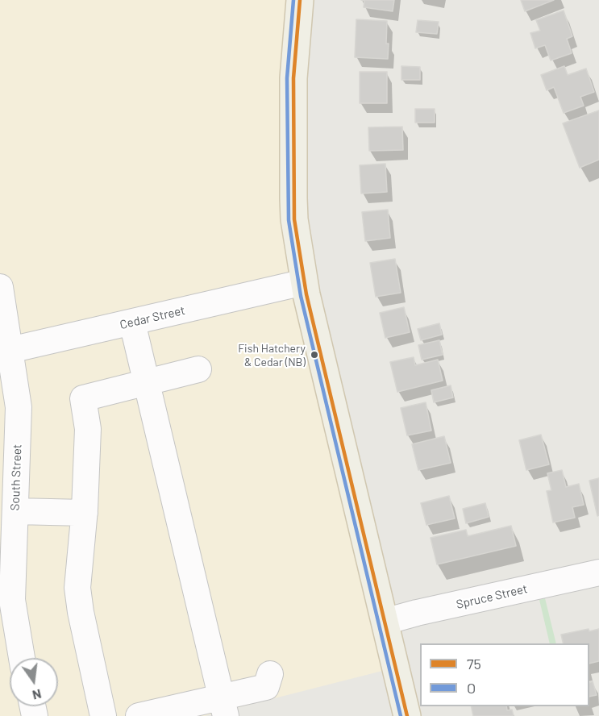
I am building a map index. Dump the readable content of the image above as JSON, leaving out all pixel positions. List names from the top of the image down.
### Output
{
  "streets": {
    "street": ["Cedar Street", "South Street", "Spruce Street"]
  },
  "crossings": [
    ["Cedar Street", "South Street"]
  ],
  "places": ["Fish Hatchery & Cedar (NB)"],
  "lines": ["transit line 75", "transit line O"],
  "legend": ["75", "O"],
  "north": "bottom"
}
